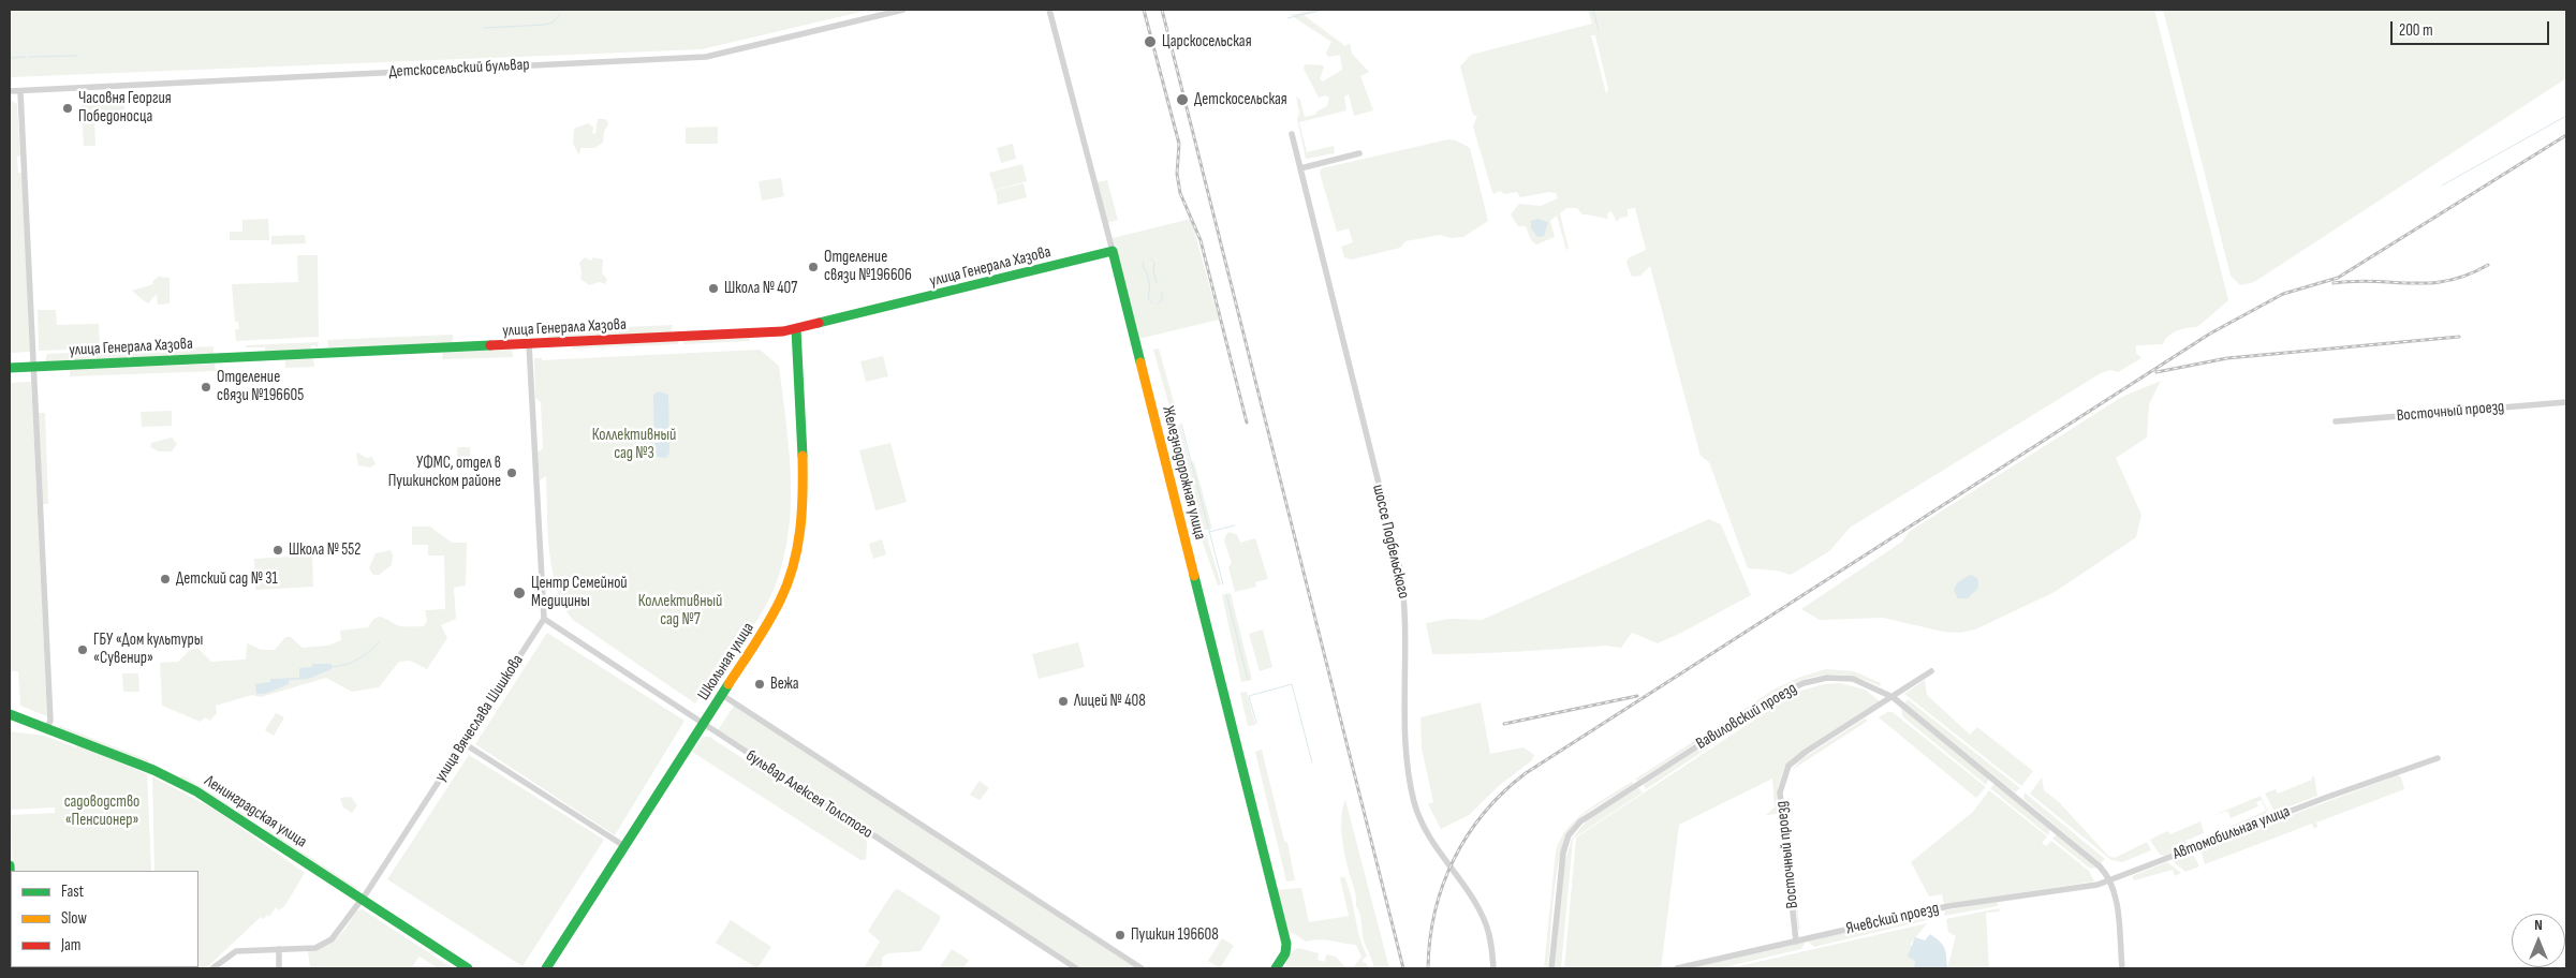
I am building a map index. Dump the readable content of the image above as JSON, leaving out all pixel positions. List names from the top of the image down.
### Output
{
  "streets": {
    "street": [
      "Детскосельский бульвар",
      "улица Генерала Хазова",
      "Восточный проезд",
      "Железнодорожная улица",
      "шоссе Подбельского",
      "Школьная улица",
      "Вавиловский проезд",
      "улица Вячеслава Шишкова",
      "бульвар Алексея Толстого",
      "Ленинградская улица",
      "Автомобильная улица",
      "Ячевский проезд"
    ]
  },
  "crossings": [
    ["улица Генерала Хазова", "Железнодорожная улица"],
    ["улица Генерала Хазова", "Школьная улица"],
    ["Восточный проезд", "Вавиловский проезд"],
    ["Восточный проезд", "Ячевский проезд"],
    ["Школьная улица", "бульвар Алексея Толстого"],
    ["Вавиловский проезд", "Автомобильная улица"],
    ["Вавиловский проезд", "Ячевский проезд"],
    ["улица Вячеслава Шишкова", "бульвар Алексея Толстого"],
    ["улица Вячеслава Шишкова", "Ленинградская улица"],
    ["Автомобильная улица", "Ячевский проезд"]
  ],
  "parks": ["Коллективный сад №3", "Коллективный сад №7", "садоводство «Пенсионер»"],
  "places": [
    "Царскосельская",
    "Детскосельская",
    "Часовня Георгия Победоносца",
    "Отделение связи №196606",
    "Школа № 407",
    "Отделение связи №196605",
    "УФМС, отдел в Пушкинском районе",
    "Школа № 552",
    "Детский сад № 31",
    "Центр Семейной Медицины",
    "ГБУ «Дом культуры «Сувенир»",
    "Вежа",
    "Лицей № 408",
    "Пушкин 196608"
  ],
  "legend": ["Fast", "Slow", "Jam"],
  "scale_bar": "200 m",
  "north": "top"
}
